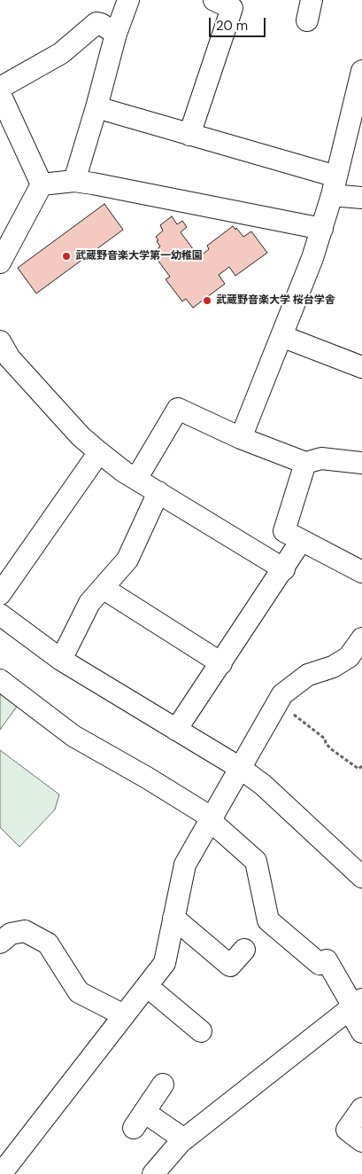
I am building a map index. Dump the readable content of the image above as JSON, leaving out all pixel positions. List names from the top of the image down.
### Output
{
  "places": ["武蔵野音楽大学第一幼稚園", "武蔵野音楽大学 桜台学舎"],
  "scale_bar": "20 m"
}
